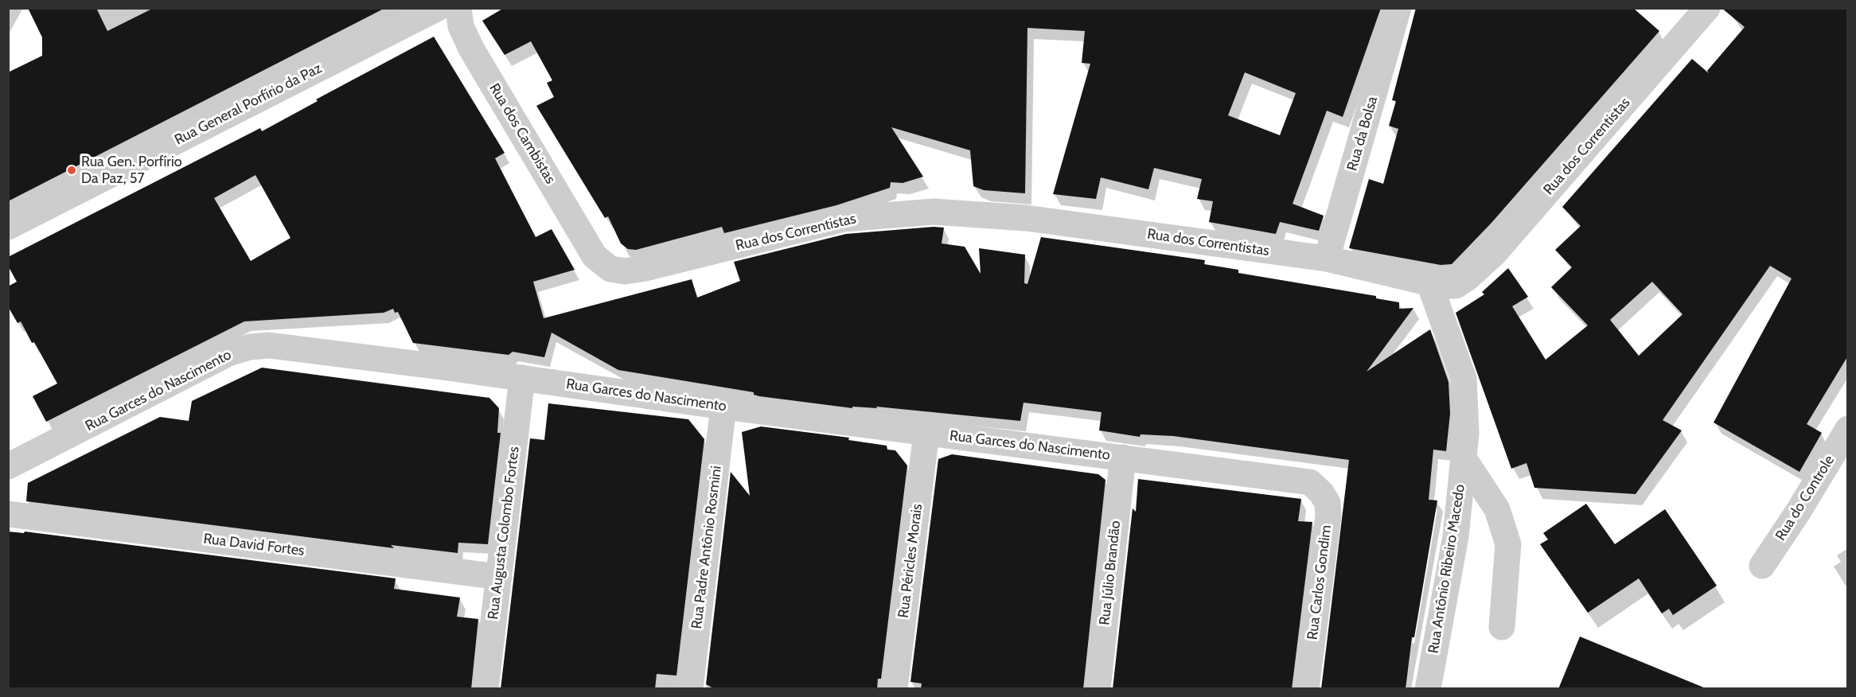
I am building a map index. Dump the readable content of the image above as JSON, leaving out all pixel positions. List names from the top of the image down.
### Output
{
  "streets": {
    "street": [
      "Rua General Porfírio da Paz",
      "Rua dos Cambistas",
      "Rua da Bolsa",
      "Rua dos Correntistas",
      "Rua Garces do Nascimento",
      "Rua do Controle",
      "Rua Augusta Colombo Fortes",
      "Rua David Fortes",
      "Rua Padre Antônio Rosmini",
      "Rua Péricles Morais",
      "Rua Antônio Ribeiro Macedo",
      "Rua Júlio Brandão",
      "Rua Carlos Gondim"
    ]
  },
  "crossings": [
    ["Rua dos Cambistas", "Rua dos Correntistas"],
    ["Rua da Bolsa", "Rua dos Correntistas"],
    ["Rua dos Correntistas", "Rua Antônio Ribeiro Macedo"],
    ["Rua Garces do Nascimento", "Rua Augusta Colombo Fortes"],
    ["Rua Garces do Nascimento", "Rua Padre Antônio Rosmini"],
    ["Rua Garces do Nascimento", "Rua Péricles Morais"],
    ["Rua Garces do Nascimento", "Rua Júlio Brandão"],
    ["Rua Garces do Nascimento", "Rua Carlos Gondim"],
    ["Rua Augusta Colombo Fortes", "Rua David Fortes"]
  ],
  "places": ["Rua Gen. Porfírio Da Paz, 57"]
}
